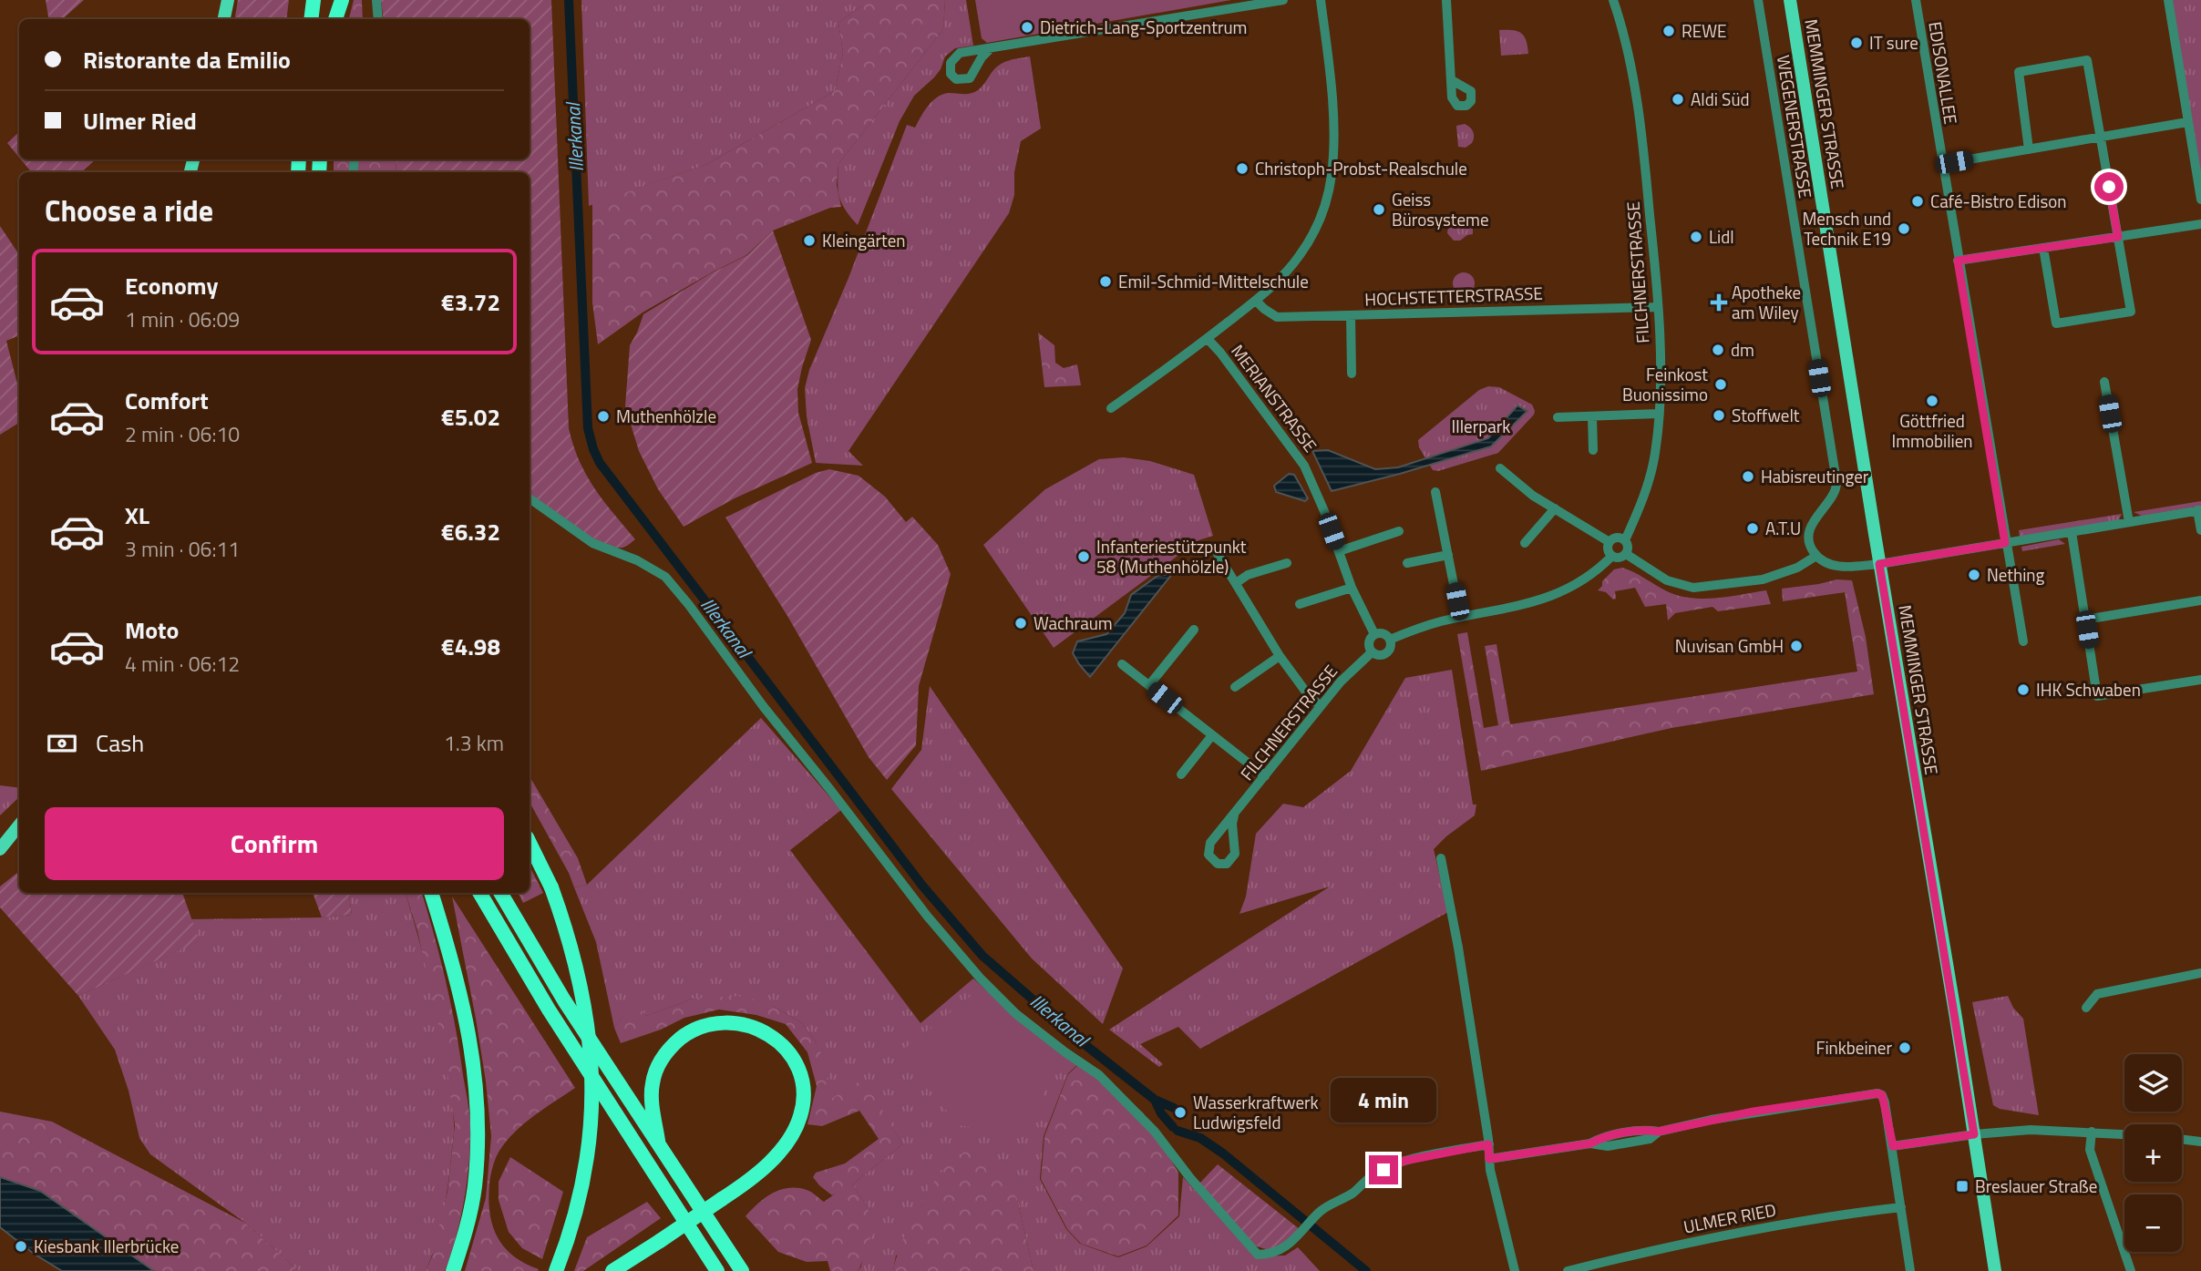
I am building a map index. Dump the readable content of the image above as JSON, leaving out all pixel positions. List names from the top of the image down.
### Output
{
  "streets": {
    "main road": ["MEMMINGER STRASSE"],
    "street": [
      "EDISONALLEE",
      "WEGENERSTRASSE",
      "FILCHNERSTRASSE",
      "HOCHSTETTERSTRASSE",
      "MERIANSTRASSE",
      "ULMER RIED"
    ]
  },
  "crossings": [
    ["FILCHNERSTRASSE", "HOCHSTETTERSTRASSE"],
    ["FILCHNERSTRASSE", "MERIANSTRASSE"]
  ],
  "water": ["Illerkanal"],
  "parks": ["Illerpark"],
  "places": {
    "other": [
      "Dietrich-Lang-Sportzentrum",
      "REWE",
      "IT sure",
      "Aldi Süd",
      "Christoph-Probst-Realschule",
      "Café-Bistro Edison",
      "Geiss Bürosysteme",
      "Mensch und Technik E19",
      "Lidl",
      "Kleingärten",
      "Emil-Schmid-Mittelschule",
      "dm",
      "Feinkost Buonissimo",
      "Göttfried Immobilien",
      "Stoffwelt",
      "Muthenhölzle",
      "Habisreutinger",
      "A.T.U",
      "Infanteriestützpunkt 58 (Muthenhölzle)",
      "Nething",
      "Wachraum",
      "Nuvisan GmbH",
      "IHK Schwaben",
      "Finkbeiner",
      "Wasserkraftwerk Ludwigsfeld",
      "Kiesbank Illerbrücke"
    ],
    "health": ["Apotheke am Wiley"],
    "transit": ["Breslauer Straße"]
  },
  "page": {
    "banner": ["Ristorante da Emilio", "Ulmer Ried"],
    "heading": "Choose a ride",
    "list": [
      {
        "name": "Economy",
        "note": "1 min · 06:09",
        "value": "€3.72"
      },
      {
        "name": "Comfort",
        "note": "2 min · 06:10",
        "value": "€5.02"
      },
      {
        "name": "XL",
        "note": "3 min · 06:11",
        "value": "€6.32"
      },
      {
        "name": "Moto",
        "note": "4 min · 06:12",
        "value": "€4.98"
      }
    ],
    "pay": ["Cash", "1.3 km"],
    "buttons": "Confirm",
    "map_buttons": ["+", "−"],
    "bubble": "4 min"
  }
}
